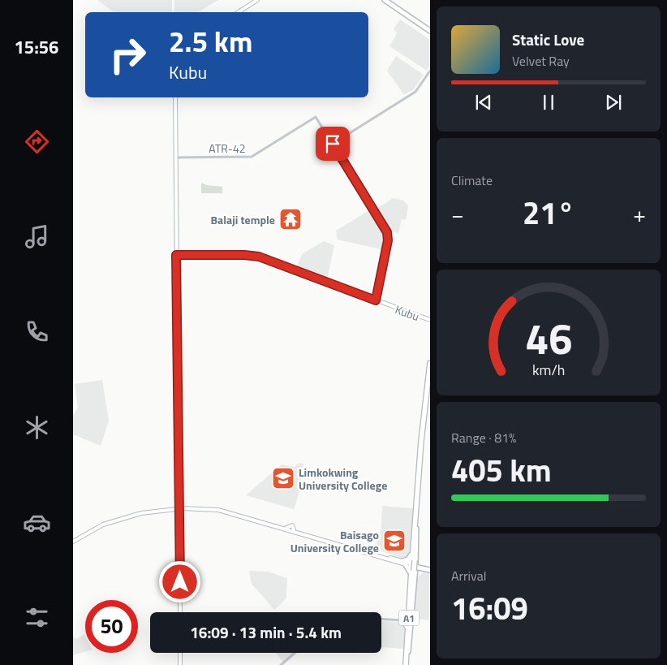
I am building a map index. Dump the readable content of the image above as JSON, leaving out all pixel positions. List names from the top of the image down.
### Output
{
  "streets": {
    "highway": ["A1"],
    "main road": ["Kubu"],
    "street": ["ATR-42"]
  },
  "places": {
    "temple": ["Balaji temple"],
    "school or university": ["Limkokwing University College", "Baisago University College"]
  },
  "page": {
    "tabs": "15:56",
    "turn": ["2.5 km", "Kubu"],
    "song": ["Static Love", "Velvet Ray"],
    "tile": [
      "Climate",
      ["Range · 81%", "405 km"],
      ["Arrival", "16:09"]
    ],
    "heat": ["−", "21°", "+"],
    "limit": "50",
    "trip": "16:09 · 13 min · 5.4 km",
    "gauge": ["46", "km/h"]
  }
}
